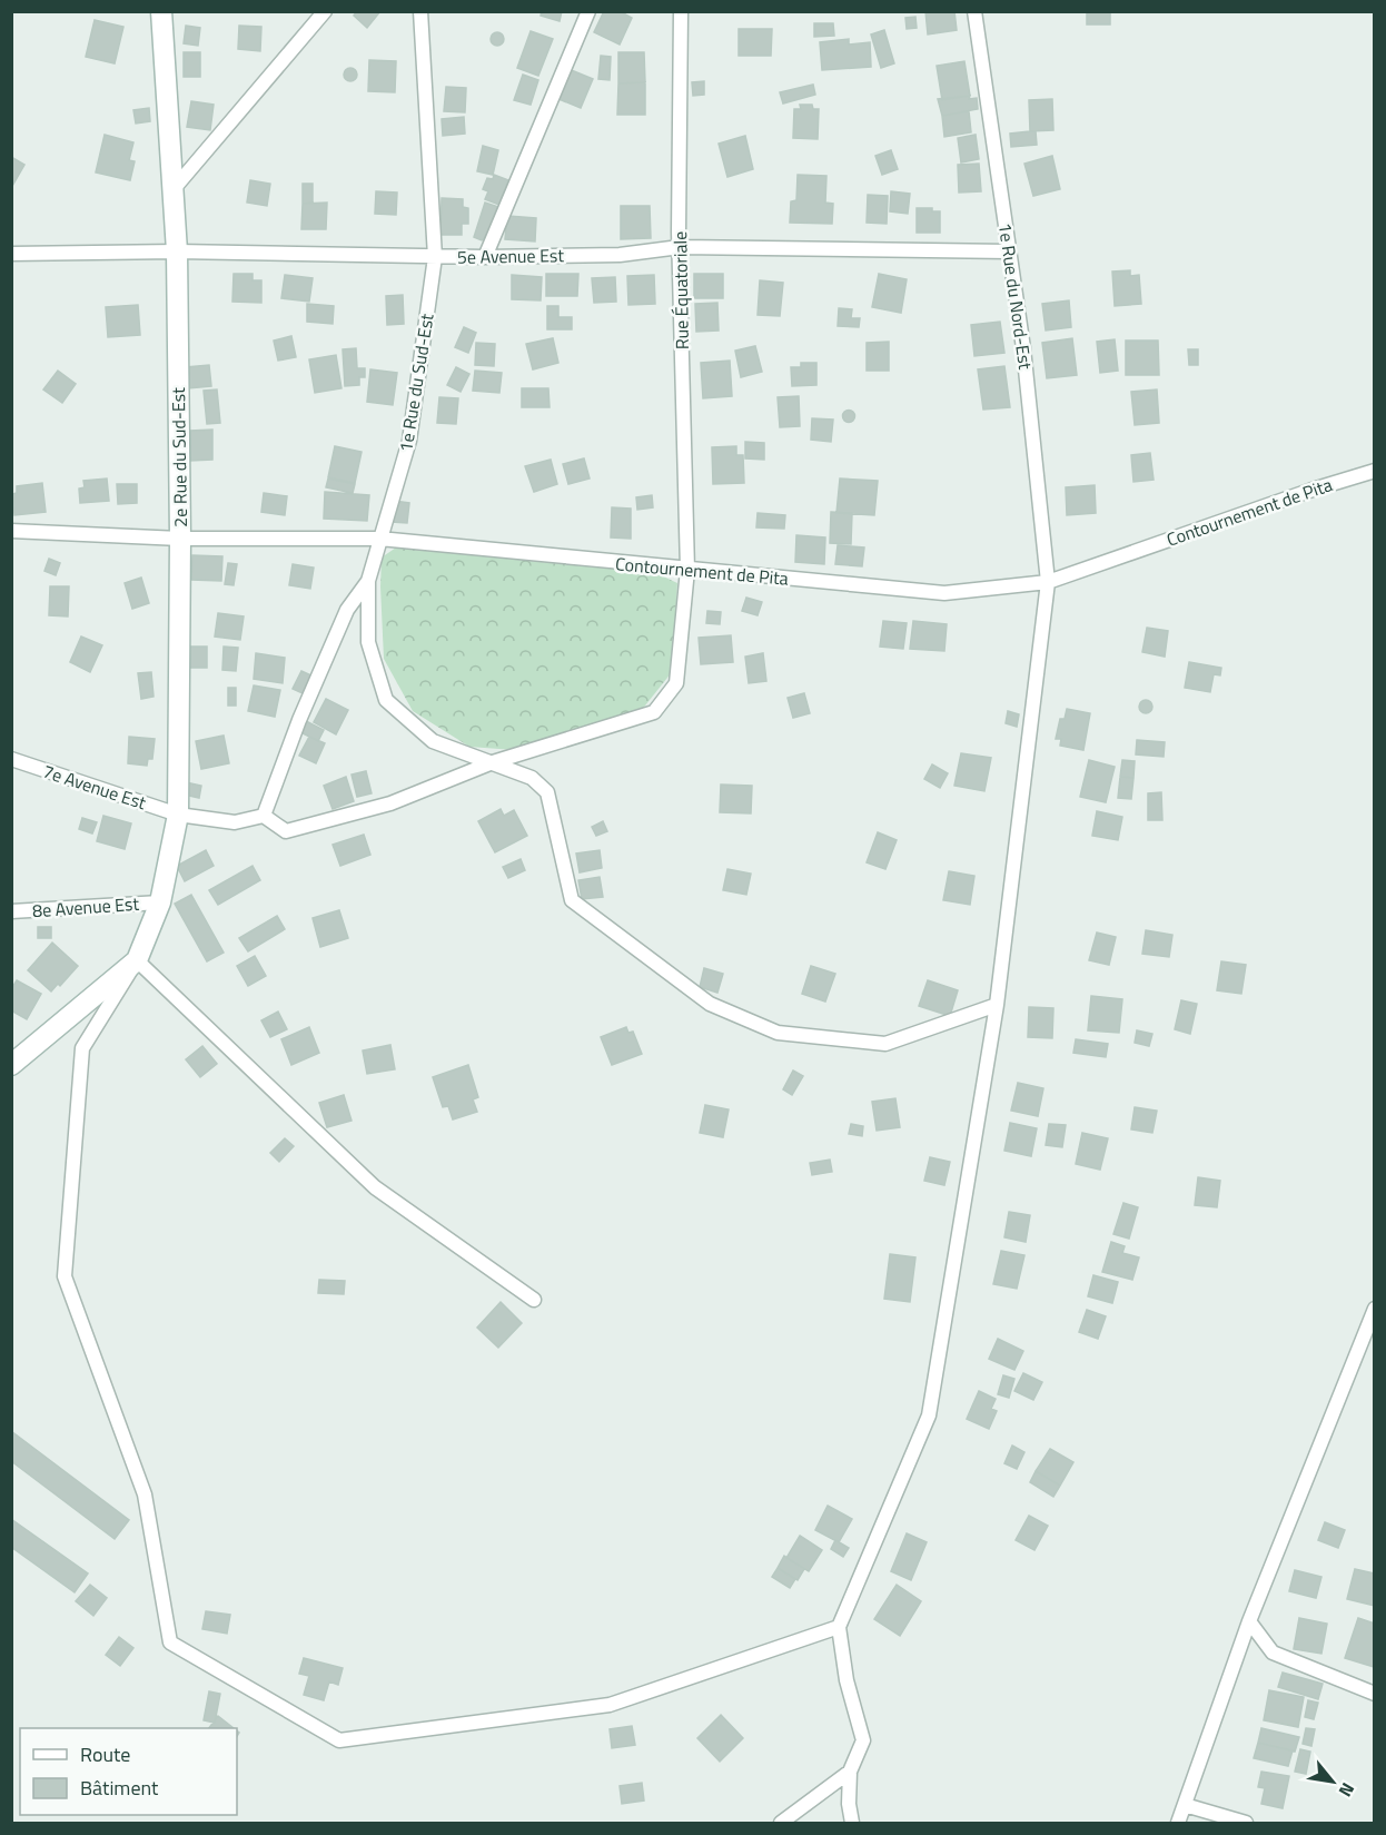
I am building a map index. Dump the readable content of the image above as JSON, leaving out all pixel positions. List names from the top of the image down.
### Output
{
  "streets": {
    "street": [
      "5e Avenue Est",
      "Rue Équatoriale",
      "1e Rue du Nord-Est",
      "1e Rue du Sud-Est",
      "2e Rue du Sud-Est",
      "Contournement de Pita",
      "7e Avenue Est",
      "8e Avenue Est"
    ]
  },
  "crossings": [
    ["5e Avenue Est", "Rue Équatoriale"],
    ["5e Avenue Est", "1e Rue du Nord-Est"],
    ["5e Avenue Est", "1e Rue du Sud-Est"],
    ["5e Avenue Est", "2e Rue du Sud-Est"],
    ["Rue Équatoriale", "1e Rue du Sud-Est"],
    ["Rue Équatoriale", "Contournement de Pita"],
    ["Rue Équatoriale", "7e Avenue Est"],
    ["1e Rue du Nord-Est", "1e Rue du Sud-Est"],
    ["1e Rue du Nord-Est", "Contournement de Pita"],
    ["1e Rue du Sud-Est", "Contournement de Pita"],
    ["2e Rue du Sud-Est", "Contournement de Pita"],
    ["2e Rue du Sud-Est", "7e Avenue Est"],
    ["2e Rue du Sud-Est", "8e Avenue Est"]
  ],
  "legend": ["Route", "Bâtiment"],
  "north": "bottom right"
}
